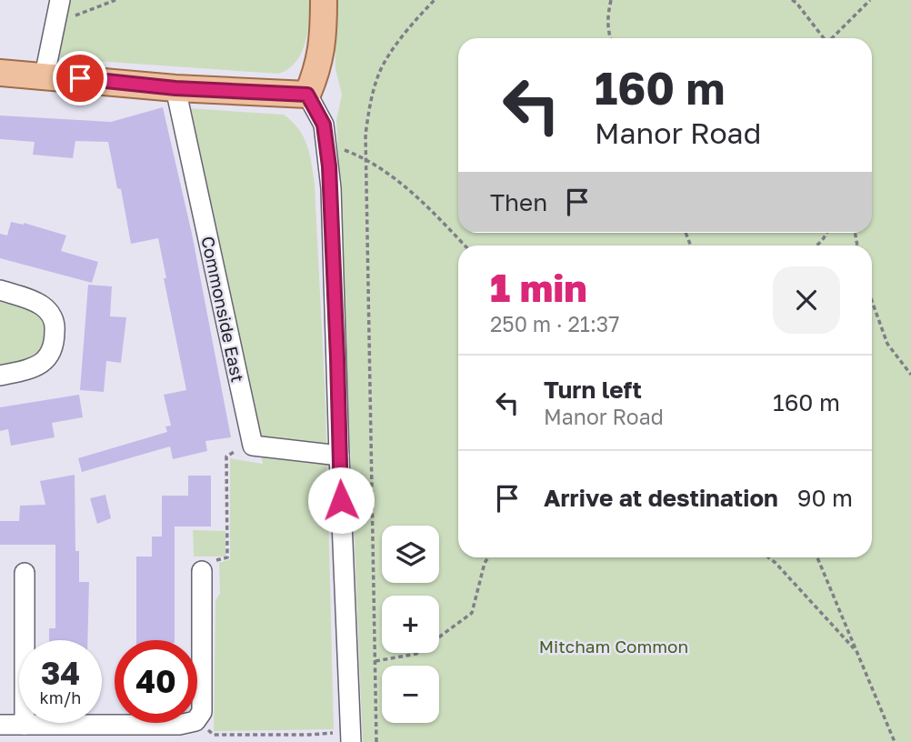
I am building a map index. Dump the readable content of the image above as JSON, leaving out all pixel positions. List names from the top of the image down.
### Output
{
  "streets": {
    "street": ["Commonside East"]
  },
  "parks": ["Mitcham Common"],
  "page": {
    "turn": ["160 m", "Manor Road"],
    "then": "Then",
    "heading": ["1 min", "250 m · 21:37"],
    "list": [
      {
        "name": "Turn left",
        "note": "Manor Road",
        "value": "160 m"
      },
      {
        "name": "Arrive at destination",
        "value": "90 m"
      }
    ],
    "map_buttons": ["+", "−"],
    "speed": "34 km/h",
    "limit": "40"
  }
}
